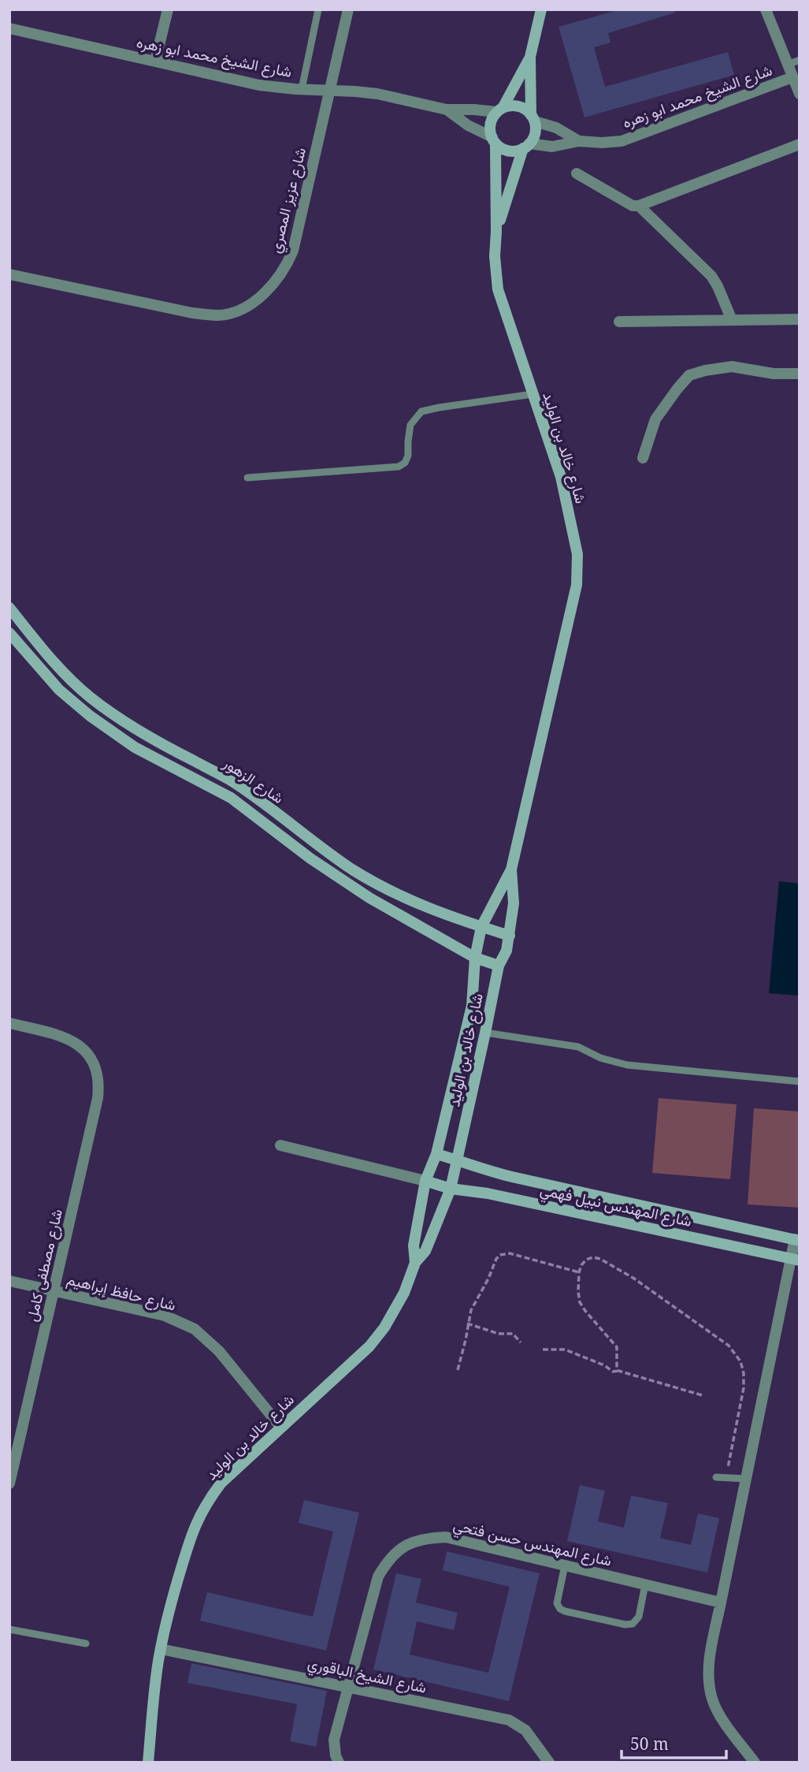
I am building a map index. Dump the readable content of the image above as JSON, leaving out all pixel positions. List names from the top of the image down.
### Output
{
  "streets": {
    "street": [
      "شارع الشيخ محمد ابو زهره",
      "شارع عزيز المصري",
      "شارع خالد بن الوليد",
      "شارع الزهور",
      "شارع المهندس نبيل فهمي",
      "شارع مصطفى كامل",
      "شارع حافظ إبراهيم",
      "شارع المهندس حسن فتحي",
      "شارع الشيخ الباقوري"
    ]
  },
  "crossings": [
    ["شارع الشيخ محمد ابو زهره", "شارع عزيز المصري"],
    ["شارع الشيخ محمد ابو زهره", "شارع خالد بن الوليد"],
    ["شارع خالد بن الوليد", "شارع الزهور"],
    ["شارع خالد بن الوليد", "شارع المهندس نبيل فهمي"],
    ["شارع خالد بن الوليد", "شارع حافظ إبراهيم"],
    ["شارع خالد بن الوليد", "شارع الشيخ الباقوري"],
    ["شارع مصطفى كامل", "شارع حافظ إبراهيم"],
    ["شارع المهندس حسن فتحي", "شارع الشيخ الباقوري"]
  ],
  "scale_bar": "50 m"
}
